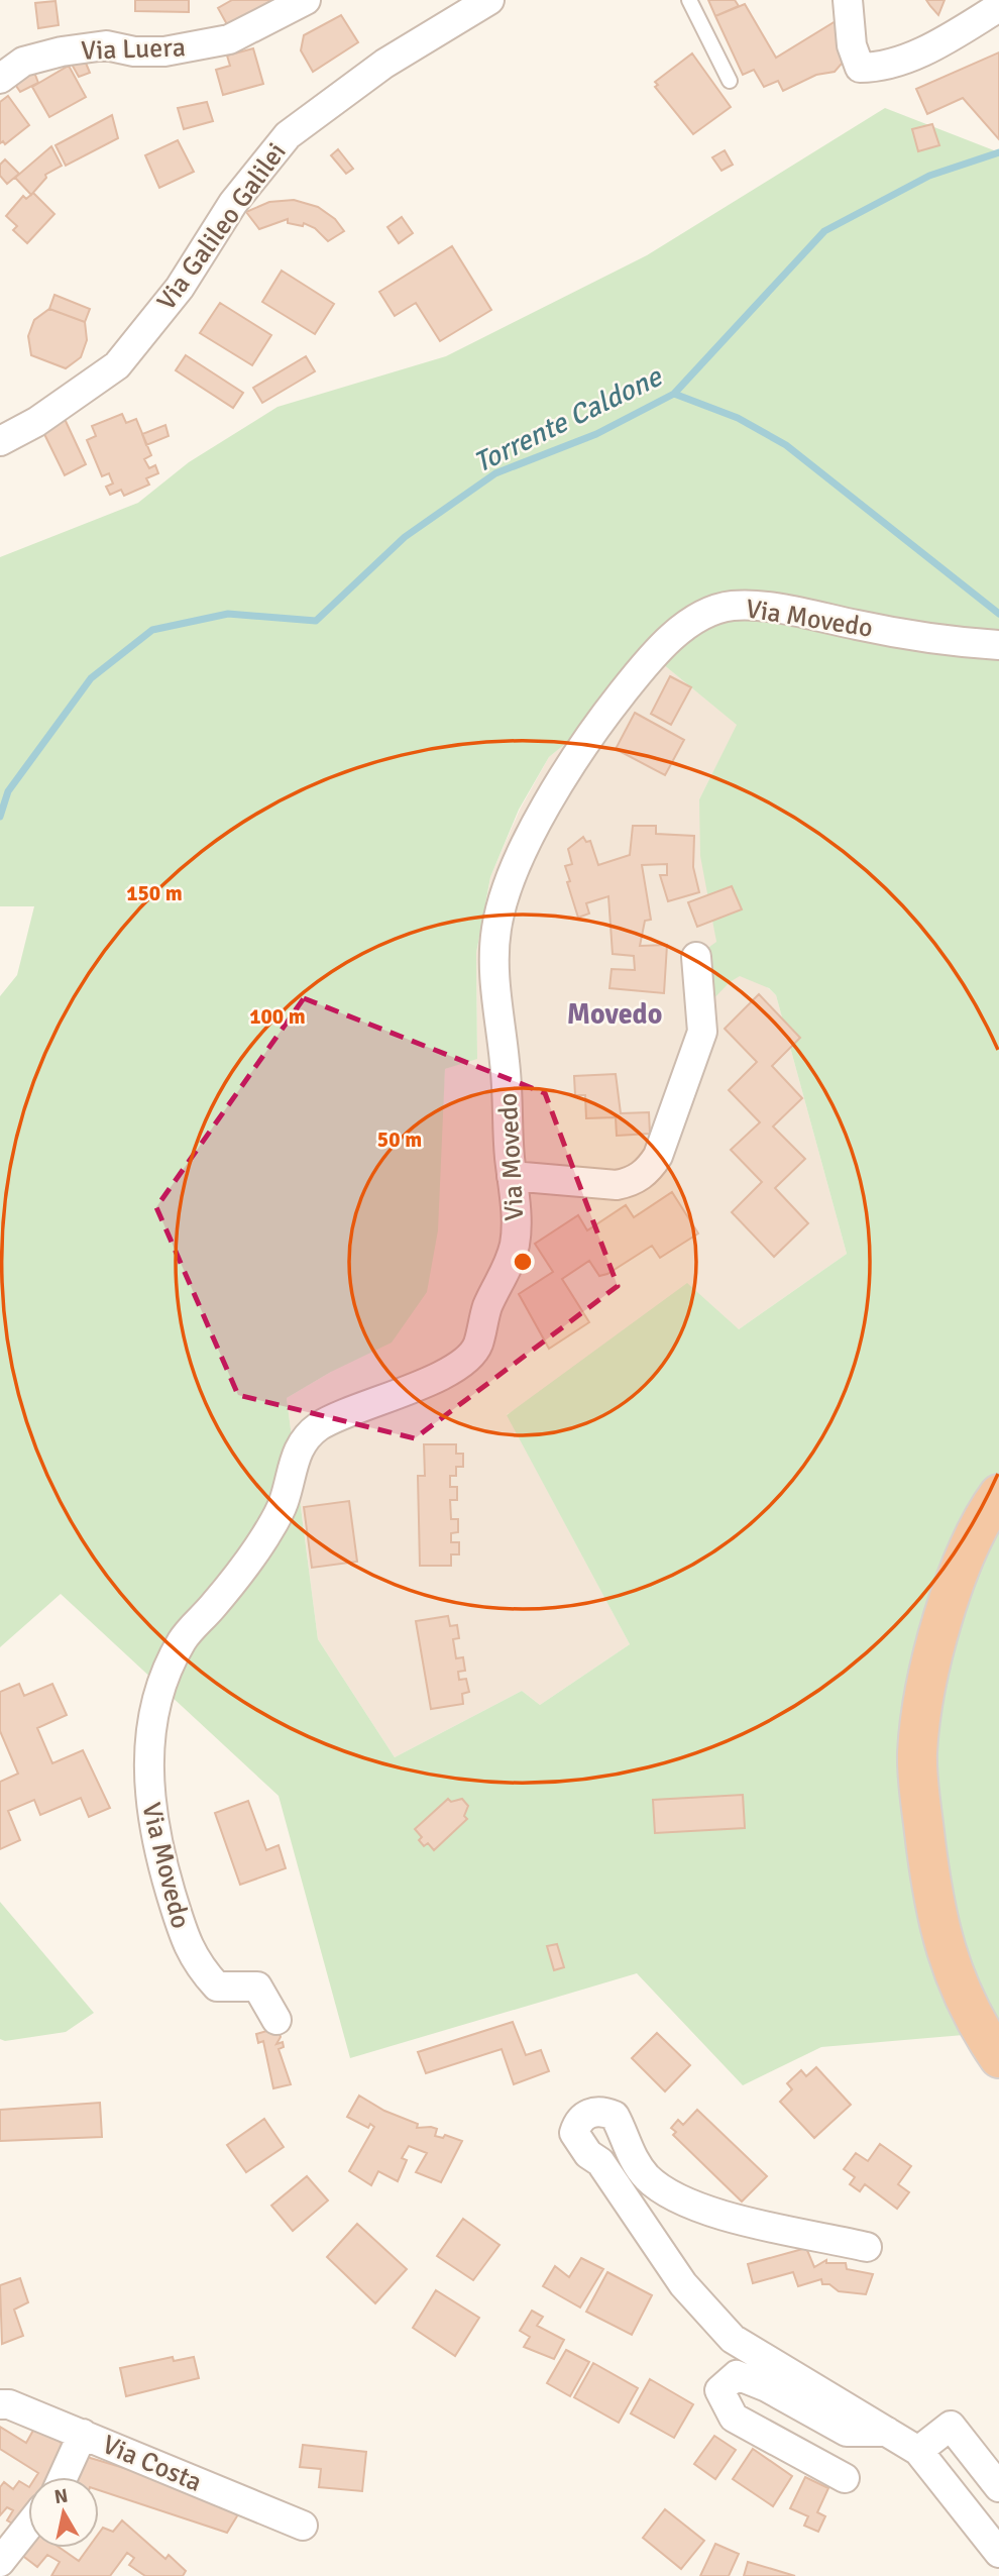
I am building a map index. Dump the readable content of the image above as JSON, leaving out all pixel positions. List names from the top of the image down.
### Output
{
  "streets": {
    "street": [
      "Via Luera",
      "Via Galileo Galilei",
      "Via Movedo",
      "Via Costa"
    ]
  },
  "districts": ["Movedo"],
  "water": ["Torrente Caldone"],
  "north": "top",
  "rings": ["150 m", "100 m", "50 m"]
}
